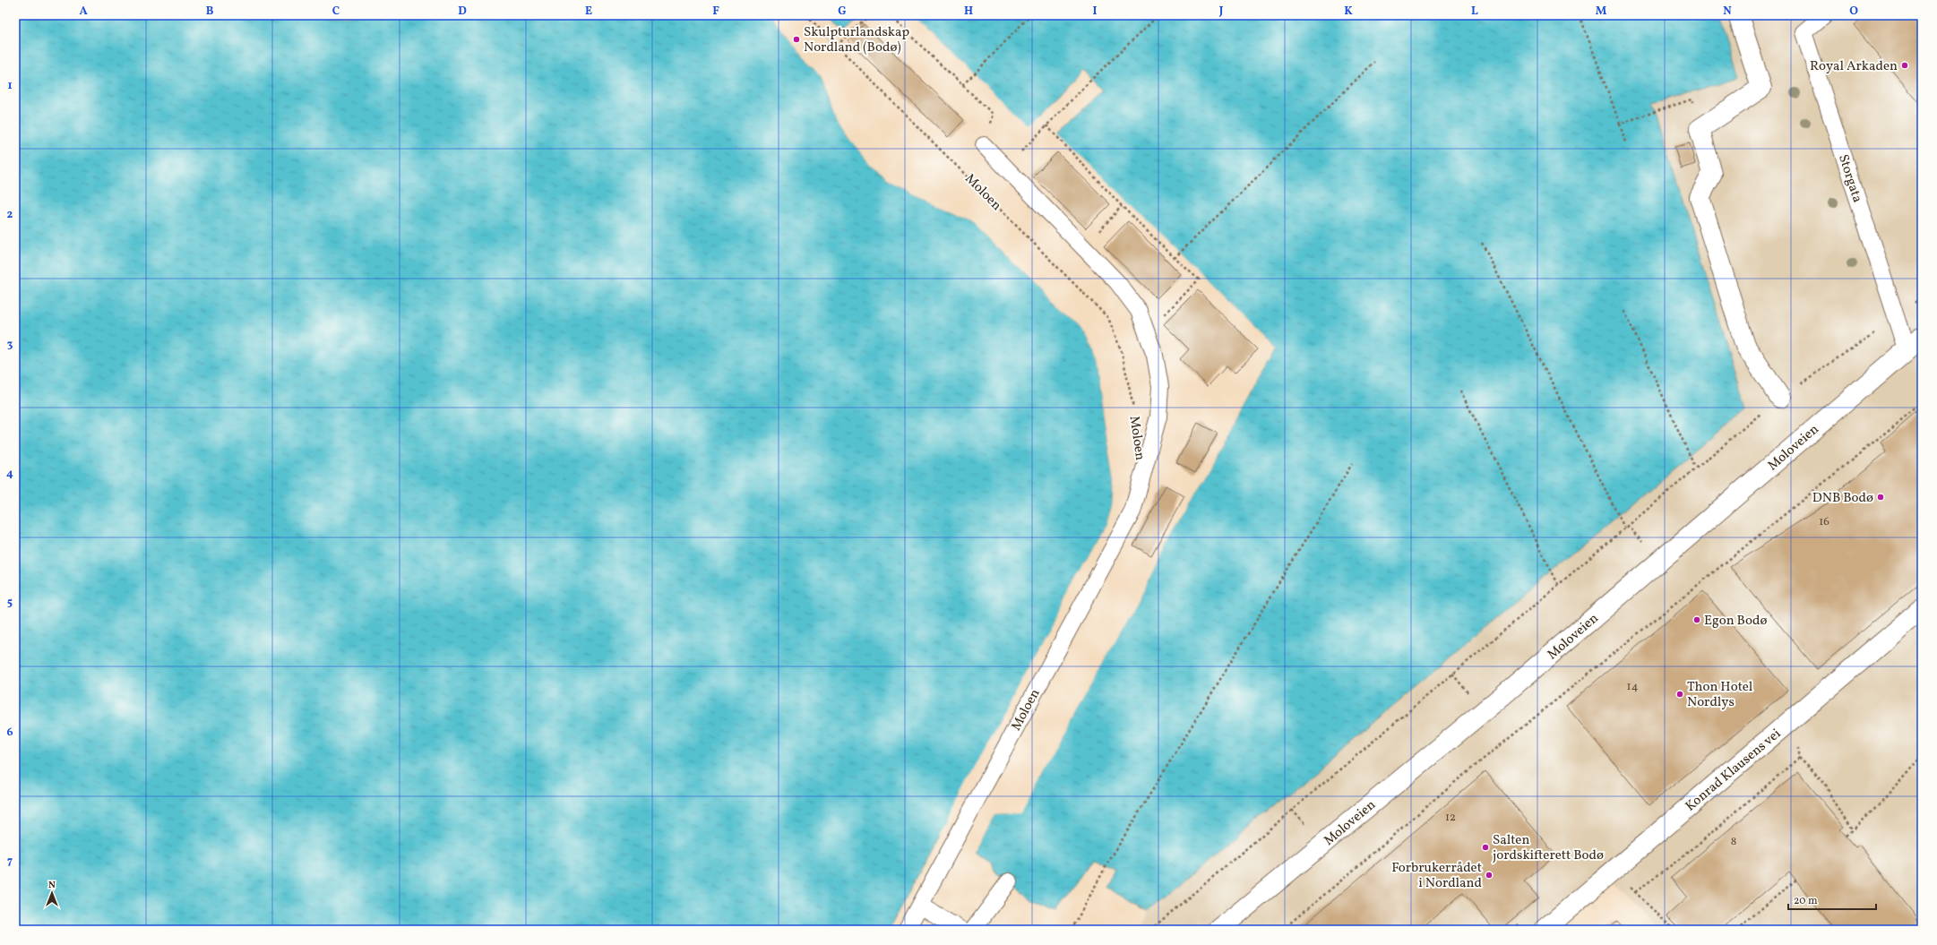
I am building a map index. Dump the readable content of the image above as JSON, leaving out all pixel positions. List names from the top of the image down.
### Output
{
  "streets": {
    "street": ["Moloveien", "Konrad Klausens vei"],
    "lane": ["Storgata", "Moloen"]
  },
  "crossings": [
    ["Storgata", "Moloveien"]
  ],
  "places": [
    "Skulpturlandskap Nordland (Bodø)",
    "Royal Arkaden",
    "DNB Bodø",
    "Egon Bodø",
    "Thon Hotel Nordlys",
    "Salten jordskifterett Bodø",
    "Forbrukerrådet i Nordland"
  ],
  "house_numbers": [
    "16",
    "14",
    "12",
    "8"
  ],
  "scale_bar": "20 m",
  "north": "top",
  "grid": {
    "columns": [
      "A",
      "B",
      "C",
      "D",
      "E",
      "F",
      "G",
      "H",
      "I",
      "J",
      "K",
      "L",
      "M",
      "N",
      "O"
    ],
    "rows": [
      "1",
      "2",
      "3",
      "4",
      "5",
      "6",
      "7"
    ]
  }
}
